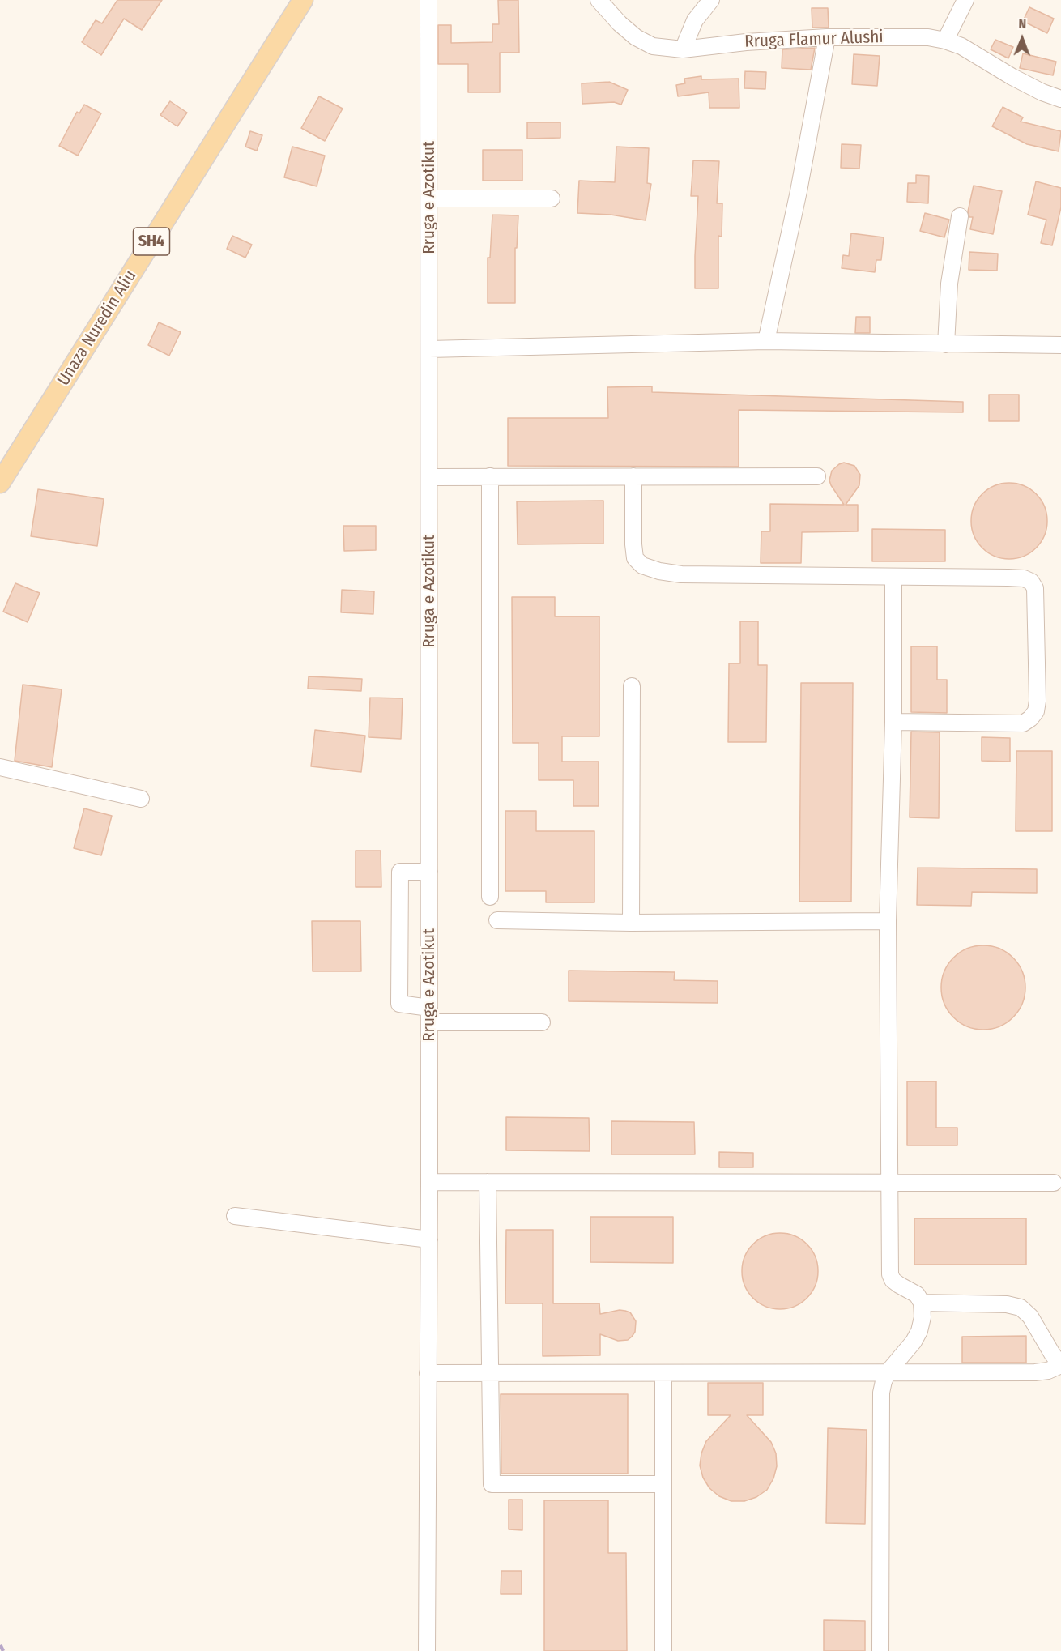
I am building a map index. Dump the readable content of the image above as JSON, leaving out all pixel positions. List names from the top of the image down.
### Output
{
  "streets": {
    "main road": ["SH4", "Unaza Nuredin Aliu"],
    "street": ["Rruga Flamur Alushi", "Rruga e Azotikut"]
  },
  "north": "top"
}
